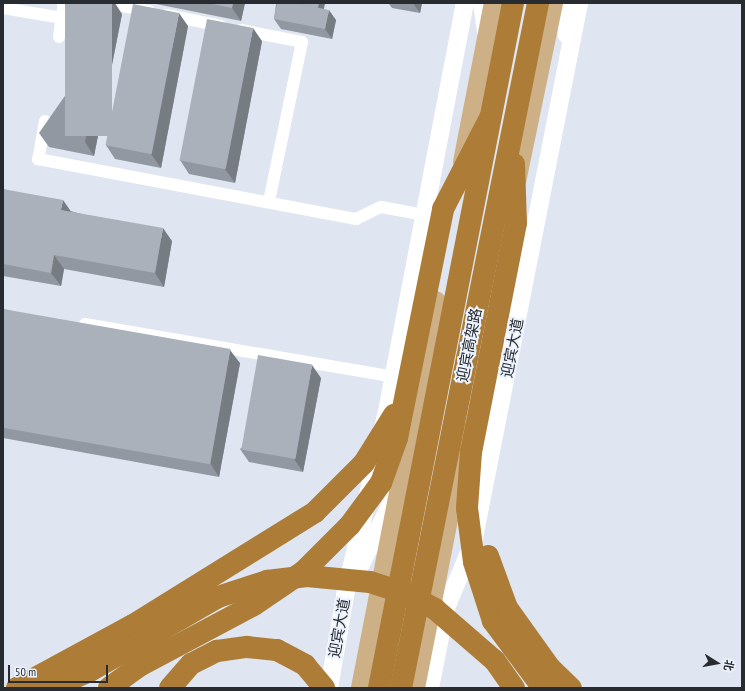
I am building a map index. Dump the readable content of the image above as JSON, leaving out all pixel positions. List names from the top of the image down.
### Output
{
  "streets": {
    "highway": ["迎宾高架路"],
    "main road": ["迎宾大道"]
  },
  "scale_bar": "50 m",
  "north": "right"
}
